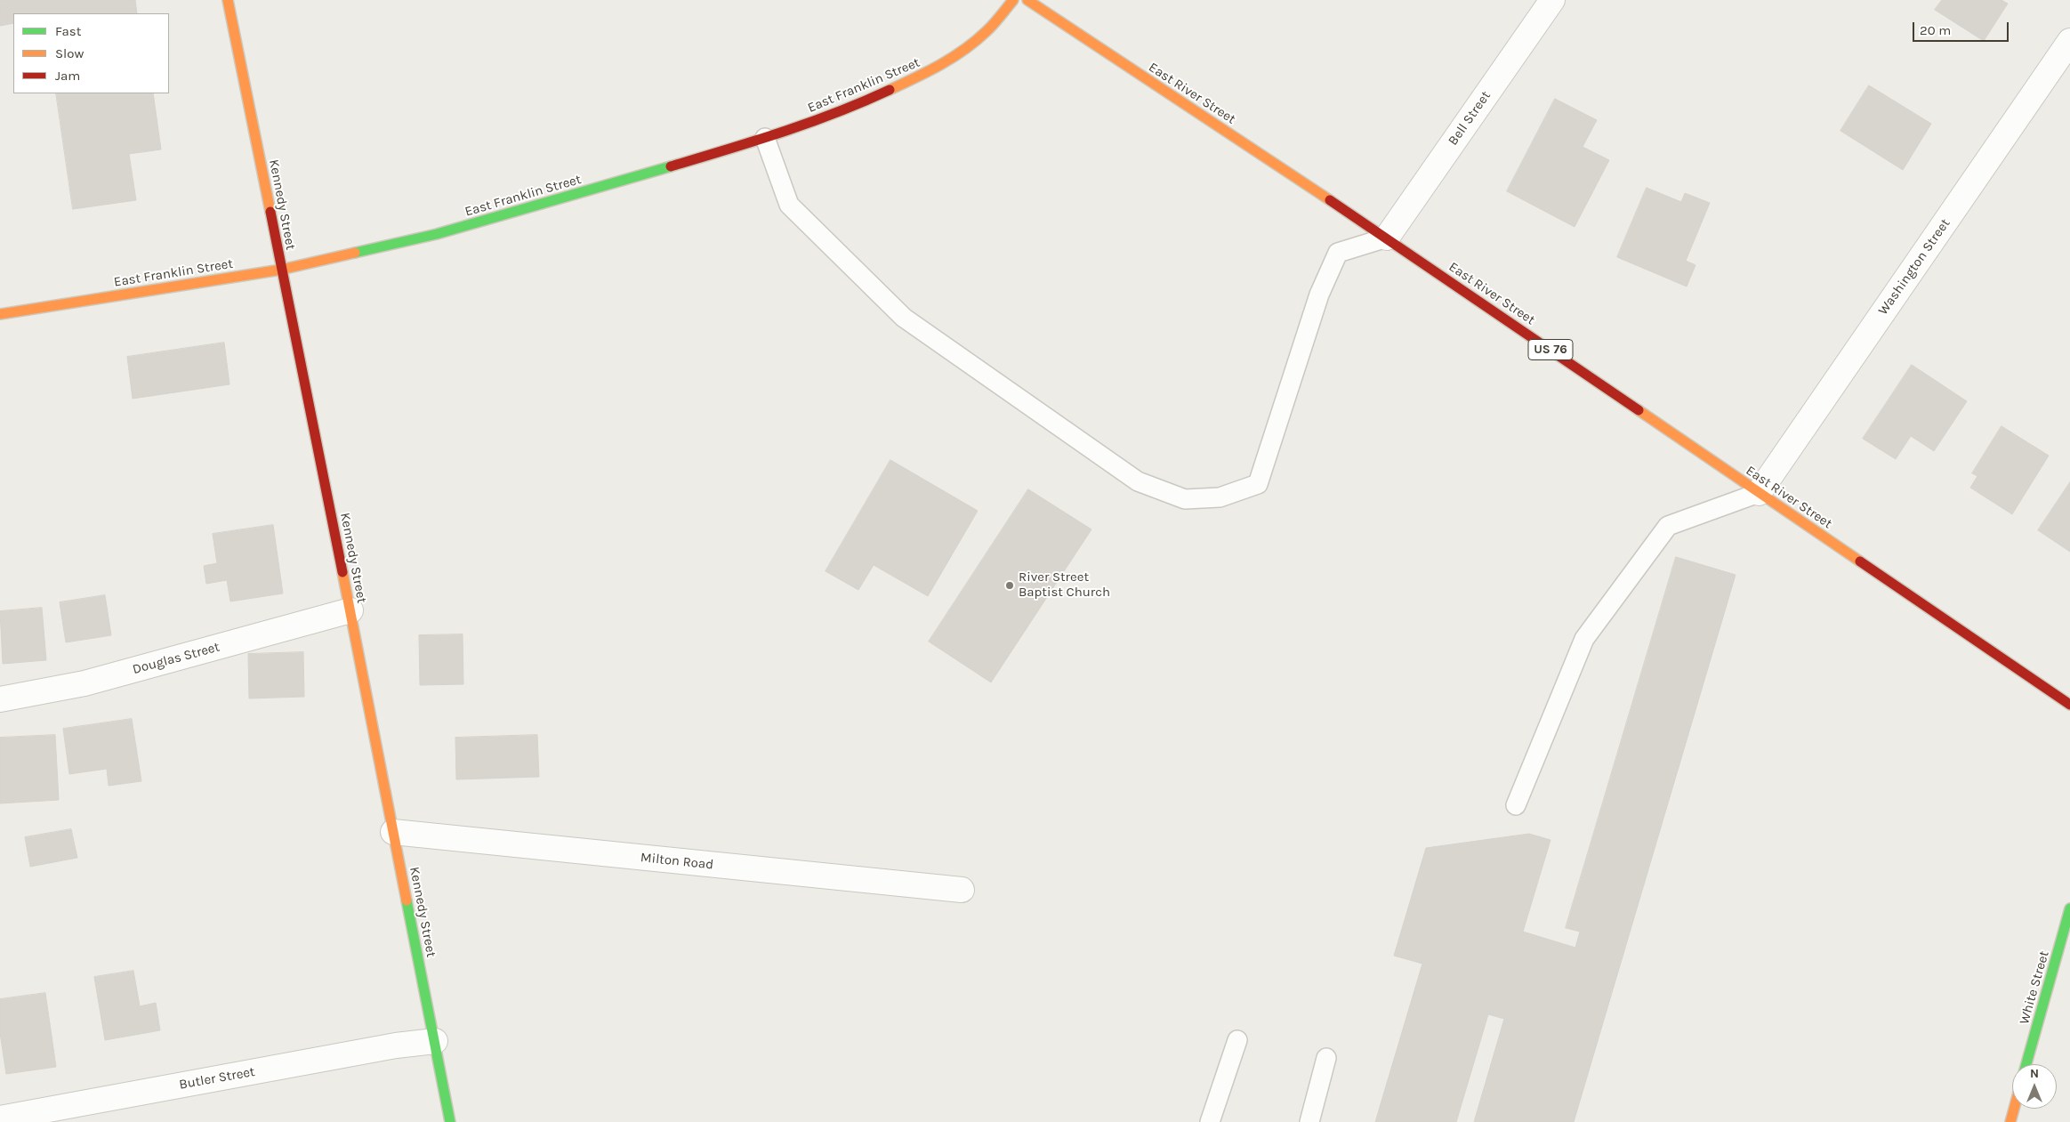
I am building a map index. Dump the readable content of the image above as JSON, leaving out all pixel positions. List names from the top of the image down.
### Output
{
  "streets": {
    "street": [
      "East Franklin Street",
      "East River Street",
      "Bell Street",
      "Kennedy Street",
      "Washington Street",
      "US 76",
      "Douglas Street",
      "Milton Road",
      "White Street",
      "Butler Street"
    ]
  },
  "crossings": [
    ["East Franklin Street", "Kennedy Street"],
    ["East River Street", "Bell Street"],
    ["East River Street", "Washington Street"],
    ["Kennedy Street", "Douglas Street"],
    ["Kennedy Street", "Milton Road"],
    ["Kennedy Street", "Butler Street"]
  ],
  "places": ["River Street Baptist Church"],
  "legend": ["Fast", "Slow", "Jam"],
  "scale_bar": "20 m",
  "north": "top"
}
